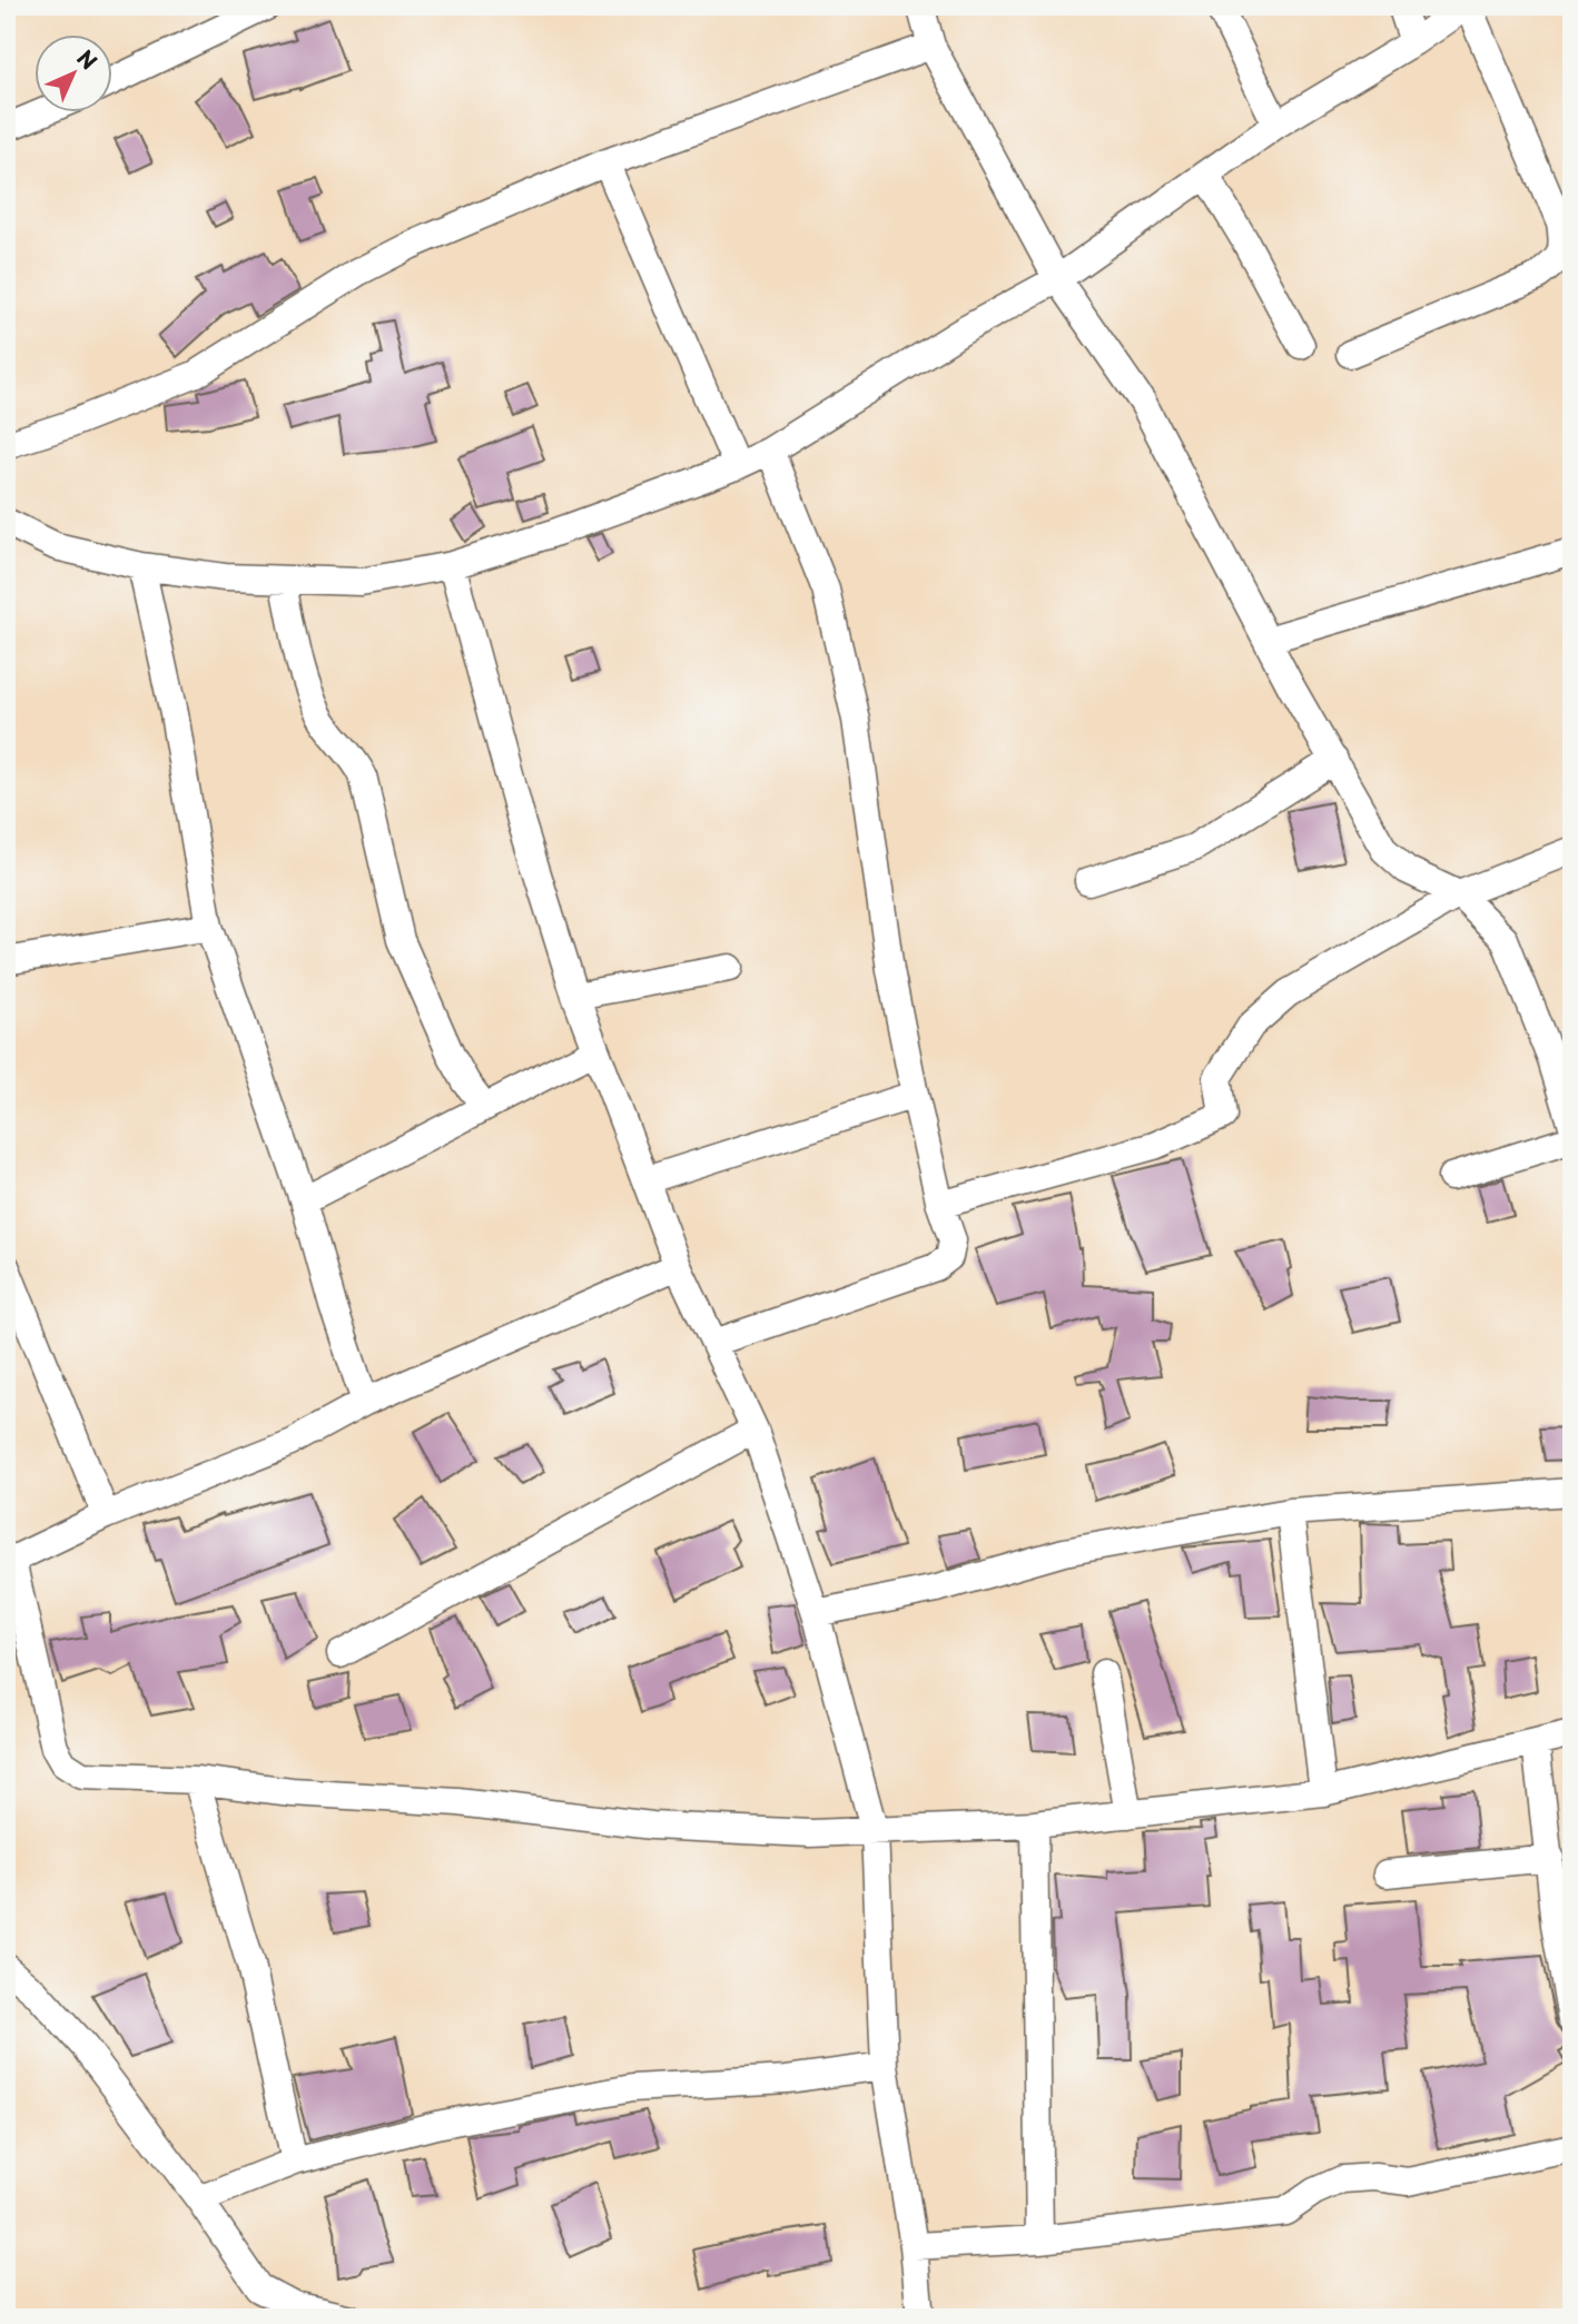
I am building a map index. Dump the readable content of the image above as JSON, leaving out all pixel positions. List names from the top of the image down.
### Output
{
  "north": "top right"
}
